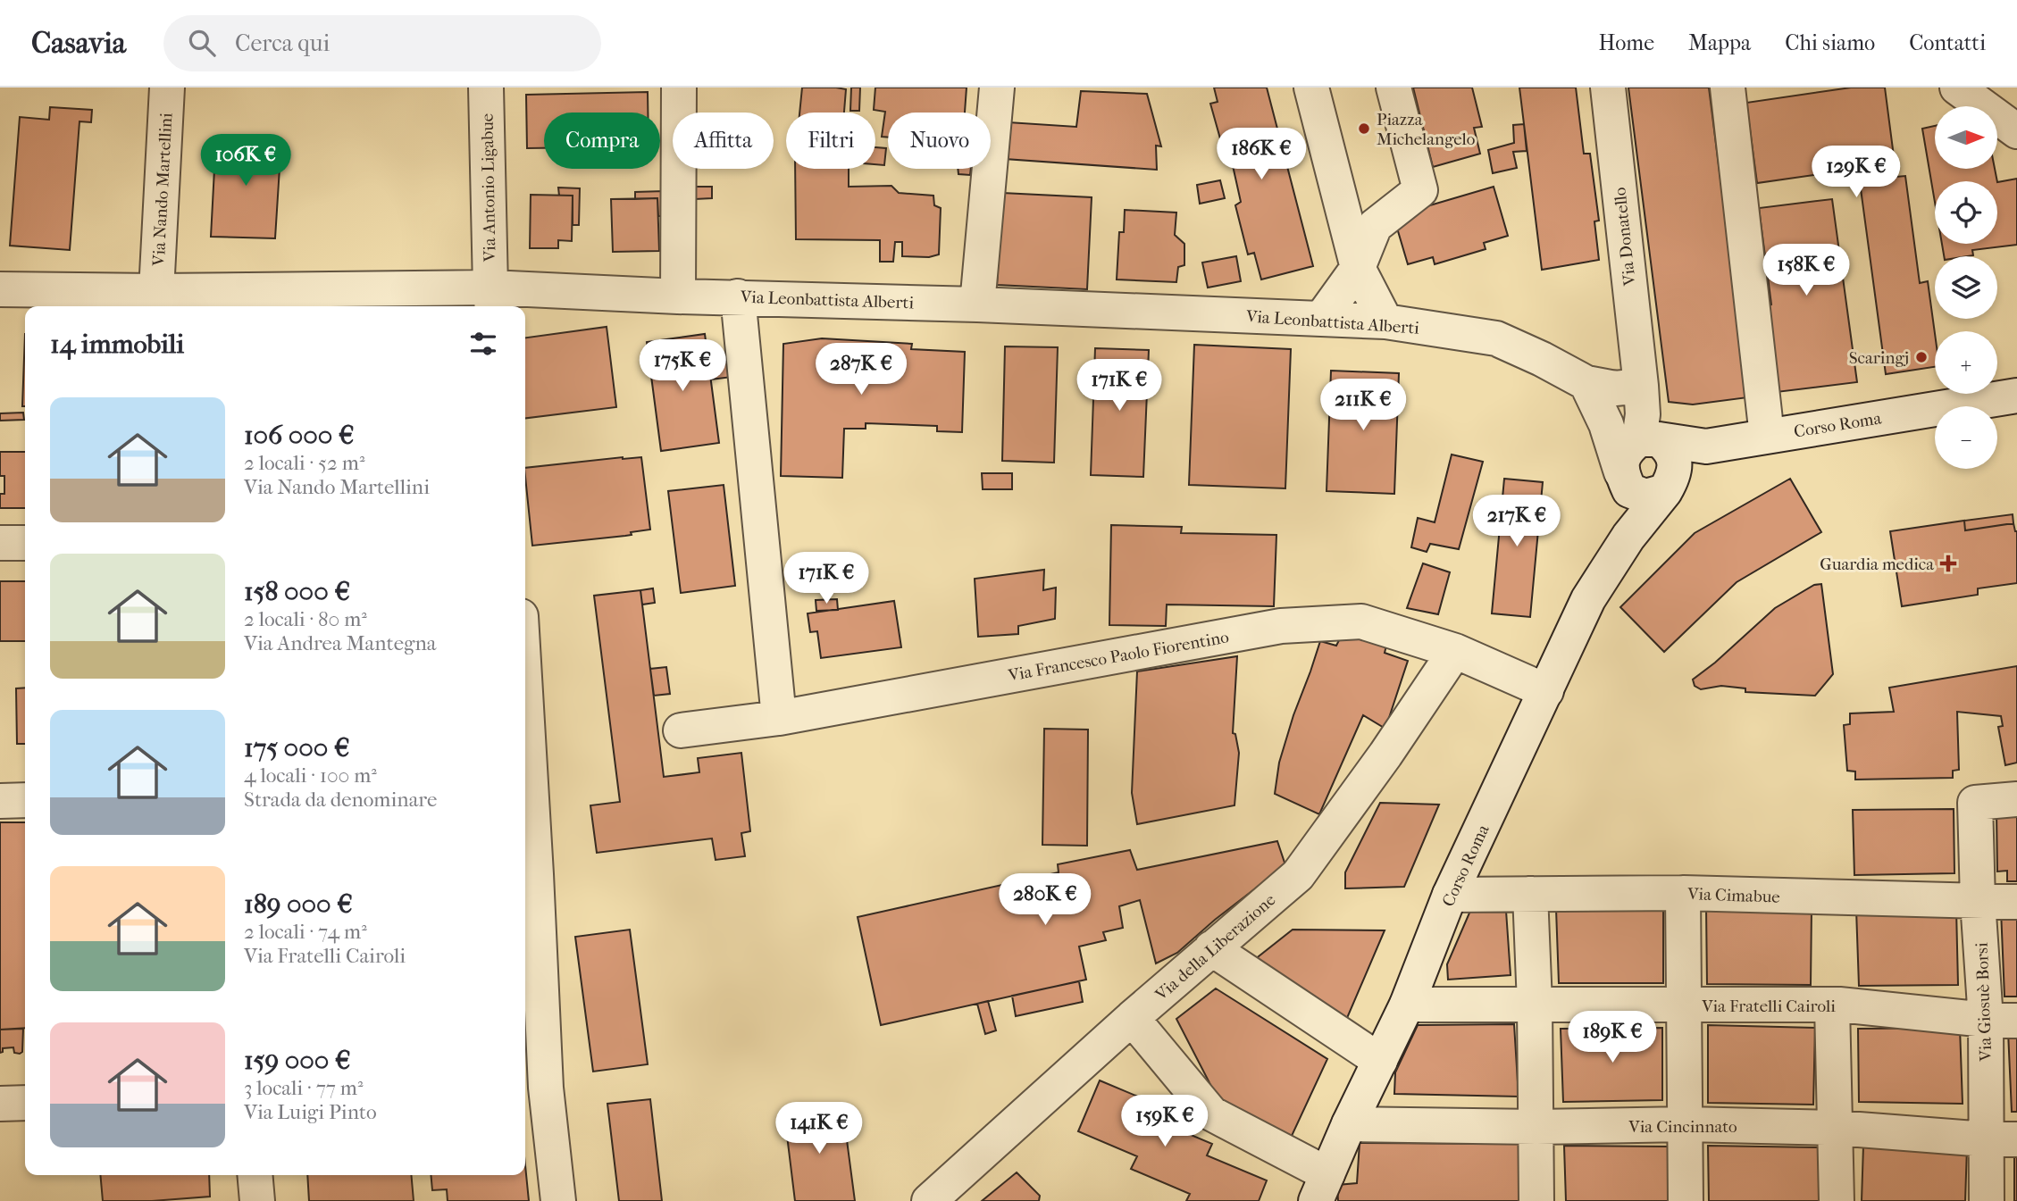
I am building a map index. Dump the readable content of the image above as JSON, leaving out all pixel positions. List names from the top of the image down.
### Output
{
  "streets": {
    "street": [
      "Via Antonio Ligabue",
      "Via Nando Martellini",
      "Via Donatello",
      "Via Leonbattista Alberti",
      "Corso Roma",
      "Via Francesco Paolo Fiorentino",
      "Via Cimabue",
      "Via della Liberazione",
      "Via Giosuè Borsi",
      "Via Fratelli Cairoli",
      "Via Cincinnato"
    ]
  },
  "crossings": [
    ["Via Antonio Ligabue", "Via Leonbattista Alberti"],
    ["Via Nando Martellini", "Via Leonbattista Alberti"],
    ["Via Donatello", "Via Leonbattista Alberti"],
    ["Corso Roma", "Via Francesco Paolo Fiorentino"],
    ["Corso Roma", "Via Cimabue"],
    ["Corso Roma", "Via Fratelli Cairoli"],
    ["Corso Roma", "Via Cincinnato"],
    ["Via Francesco Paolo Fiorentino", "Via della Liberazione"],
    ["Via Cimabue", "Via Giosuè Borsi"],
    ["Via Giosuè Borsi", "Via Fratelli Cairoli"],
    ["Via Giosuè Borsi", "Via Cincinnato"]
  ],
  "places": {
    "other": ["Piazza Michelangelo", "Scaringj"],
    "health": ["Guardia medica"]
  },
  "north": "right",
  "page": {
    "header": "Casavia",
    "search": "Cerca qui",
    "nav": [
      "Home",
      "Mappa",
      "Chi siamo",
      "Contatti"
    ],
    "map_buttons": ["+", "−"],
    "chip": [
      "Compra",
      "Affitta",
      "Filtri",
      "Nuovo"
    ],
    "price": [
      "186K €",
      "106K €",
      "129K €",
      "158K €",
      "175K €",
      "287K €",
      "171K €",
      "211K €",
      "217K €",
      "171K €",
      "280K €",
      "189K €",
      "159K €",
      "141K €"
    ],
    "heading": "14 immobili",
    "list": [
      {
        "name": "106 000 €",
        "note": "2 locali · 52 m² · Via Nando Martellini"
      },
      {
        "name": "158 000 €",
        "note": "2 locali · 80 m² · Via Andrea Mantegna"
      },
      {
        "name": "175 000 €",
        "note": "4 locali · 100 m² · Strada da denominare"
      },
      {
        "name": "189 000 €",
        "note": "2 locali · 74 m² · Via Fratelli Cairoli"
      },
      {
        "name": "159 000 €",
        "note": "3 locali · 77 m² · Via Luigi Pinto"
      }
    ]
  }
}
